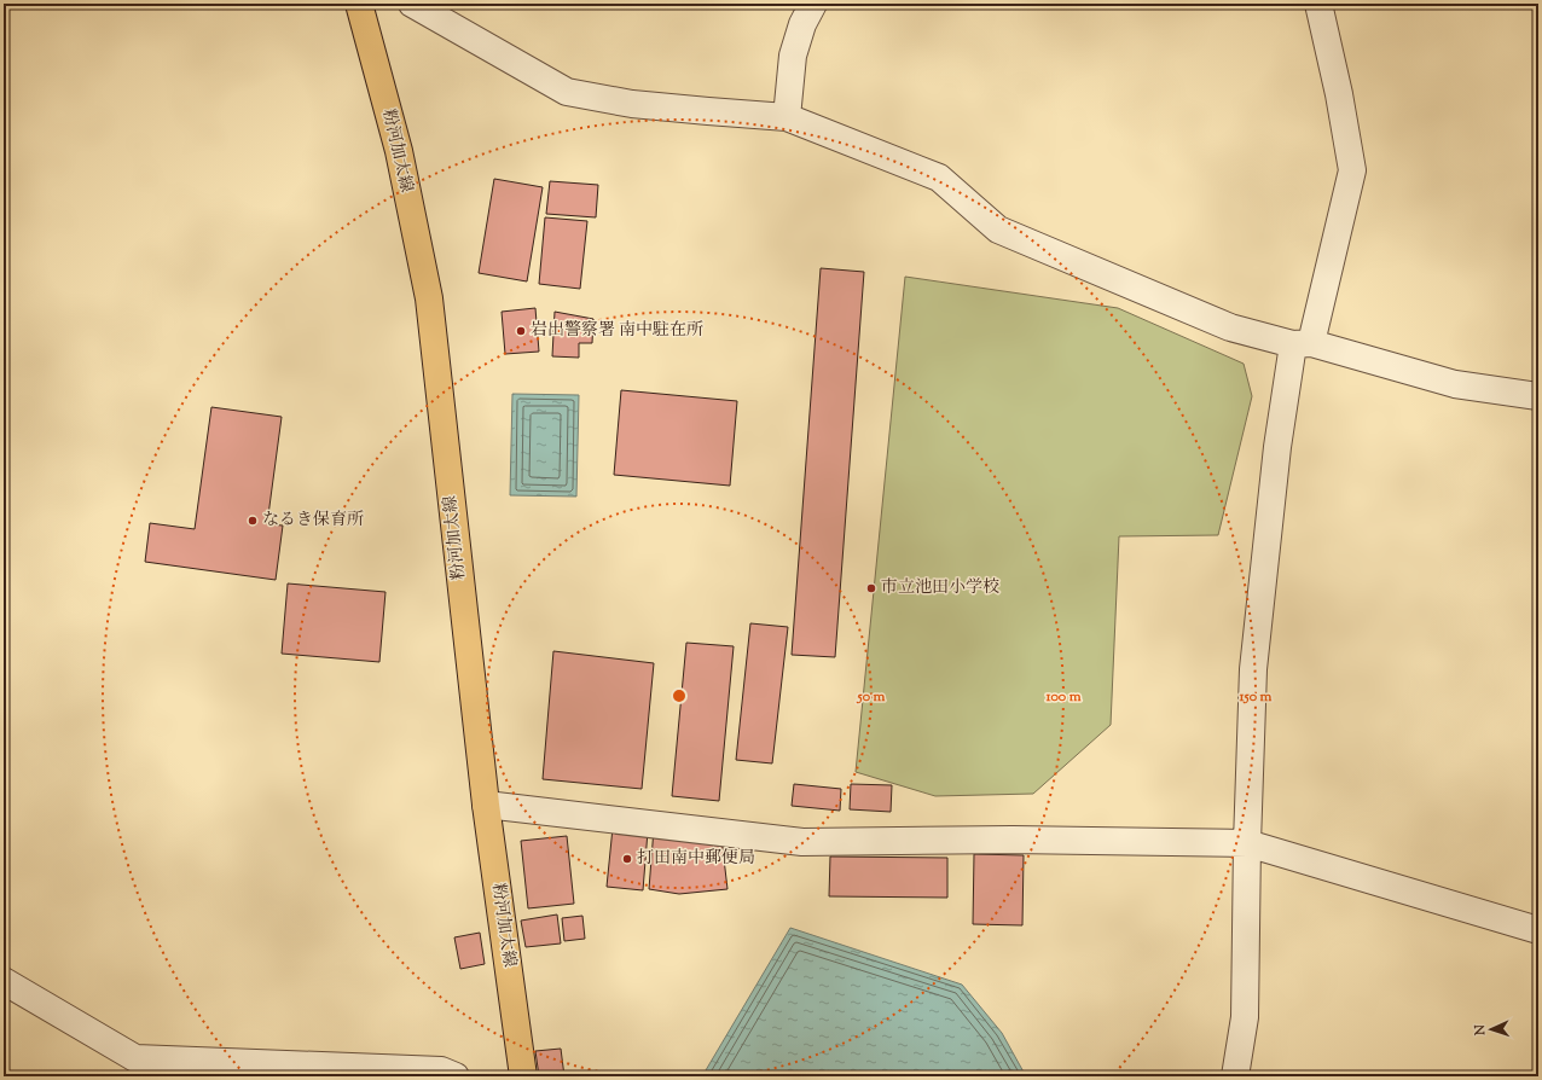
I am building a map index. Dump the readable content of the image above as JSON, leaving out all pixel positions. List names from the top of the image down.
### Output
{
  "streets": {
    "main road": ["粉河加太線"]
  },
  "places": [
    "岩出警察署 南中駐在所",
    "なるき保育所",
    "市立池田小学校",
    "打田南中郵便局"
  ],
  "north": "left",
  "rings": ["50 m", "100 m", "150 m"]
}
